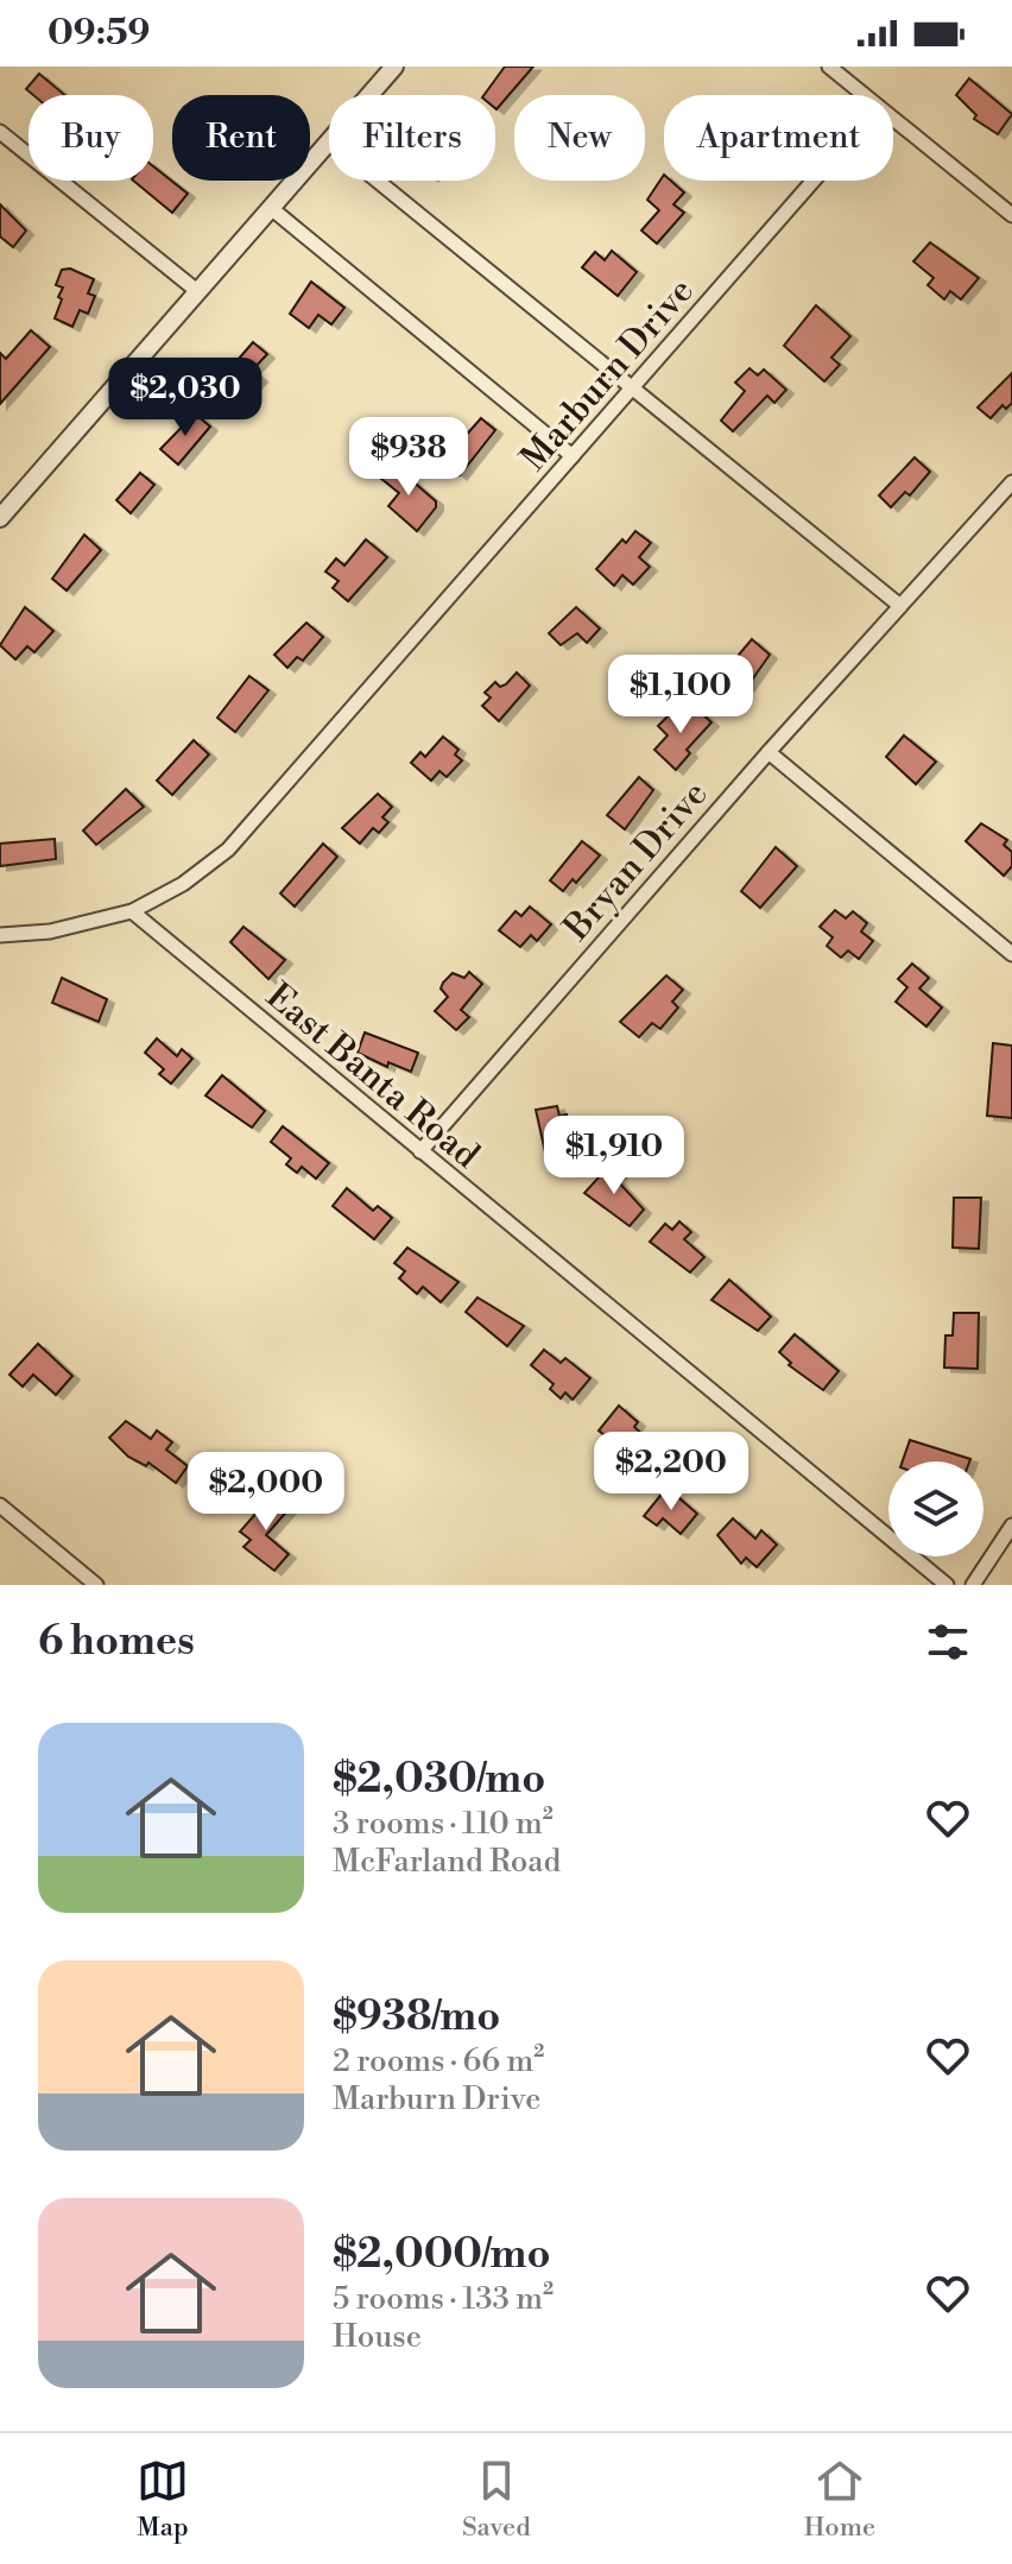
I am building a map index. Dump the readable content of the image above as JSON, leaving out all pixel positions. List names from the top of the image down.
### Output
{
  "streets": {
    "street": ["Marburn Drive", "Bryan Drive", "East Banta Road"]
  },
  "crossings": [
    ["Marburn Drive", "East Banta Road"],
    ["Bryan Drive", "East Banta Road"]
  ],
  "page": {
    "status": "09:59",
    "chip": [
      "Buy",
      "Rent",
      "Filters",
      "New",
      "Apartment"
    ],
    "price": [
      "$2,030",
      "$938",
      "$1,100",
      "$1,910",
      "$2,200",
      "$2,000"
    ],
    "heading": "6 homes",
    "list": [
      {
        "name": "$2,030/mo",
        "note": "3 rooms · 110 m² · McFarland Road"
      },
      {
        "name": "$938/mo",
        "note": "2 rooms · 66 m² · Marburn Drive"
      },
      {
        "name": "$2,000/mo",
        "note": "5 rooms · 133 m² · House"
      }
    ],
    "tabs": ["Map", "Saved", "Home"]
  }
}
